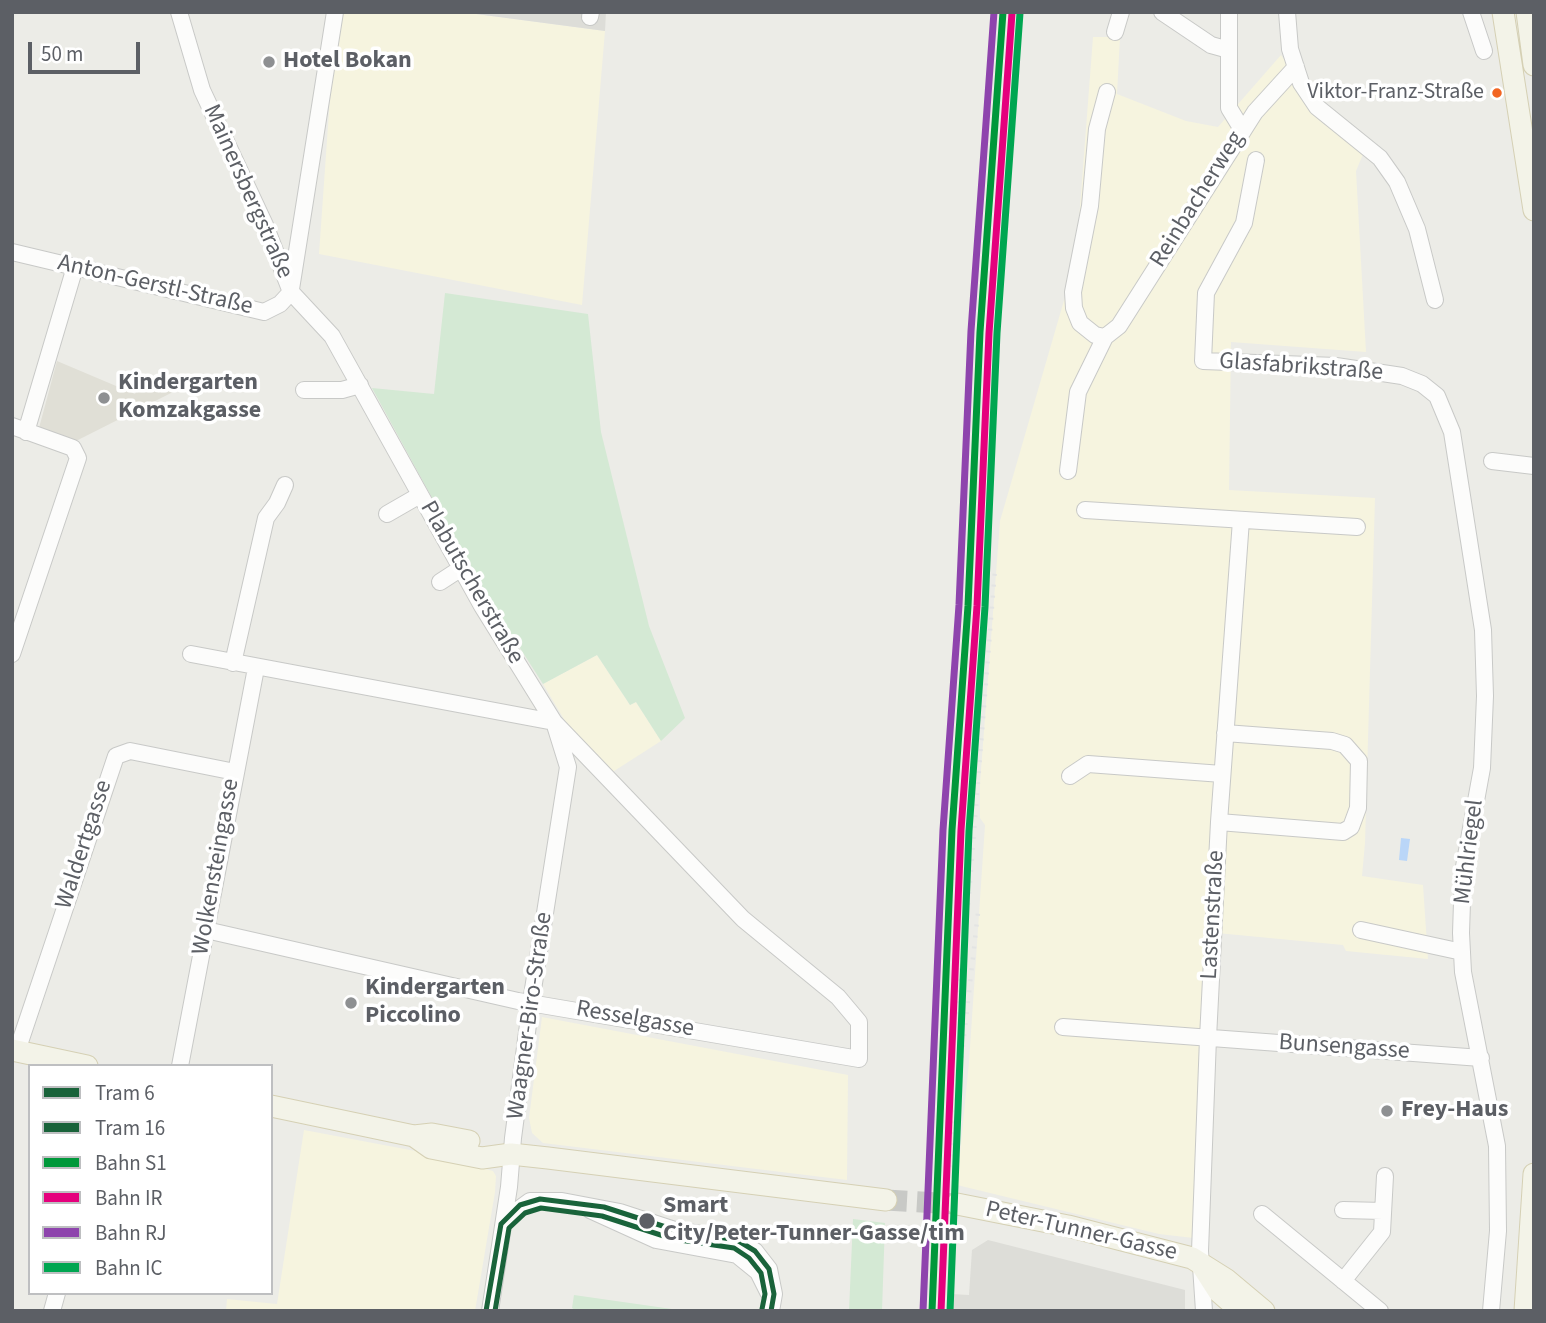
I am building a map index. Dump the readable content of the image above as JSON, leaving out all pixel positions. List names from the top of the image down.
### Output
{
  "streets": {
    "main road": ["Peter-Tunner-Gasse"],
    "street": [
      "Mainersbergstraße",
      "Reinbacherweg",
      "Anton-Gerstl-Straße",
      "Glasfabrikstraße",
      "Plabutscherstraße",
      "Waldertgasse",
      "Mühlriegel",
      "Wolkensteingasse",
      "Lastenstraße",
      "Waagner-Biro-Straße",
      "Resselgasse",
      "Bunsengasse"
    ]
  },
  "crossings": [
    ["Mainersbergstraße", "Anton-Gerstl-Straße"],
    ["Mainersbergstraße", "Plabutscherstraße"],
    ["Anton-Gerstl-Straße", "Plabutscherstraße"],
    ["Glasfabrikstraße", "Mühlriegel"],
    ["Plabutscherstraße", "Waagner-Biro-Straße"],
    ["Plabutscherstraße", "Resselgasse"],
    ["Waldertgasse", "Wolkensteingasse"],
    ["Mühlriegel", "Bunsengasse"],
    ["Wolkensteingasse", "Resselgasse"],
    ["Lastenstraße", "Bunsengasse"],
    ["Lastenstraße", "Peter-Tunner-Gasse"],
    ["Waagner-Biro-Straße", "Resselgasse"]
  ],
  "places": [
    "Hotel Bokan",
    "Viktor-Franz-Straße",
    "Kindergarten Komzakgasse",
    "Kindergarten Piccolino",
    "Frey-Haus",
    "Smart City/Peter-Tunner-Gasse/tim"
  ],
  "lines": [
    "rail line S1",
    "rail line RJ",
    "rail line IR",
    "rail line IC",
    "tram line 6",
    "tram line 16"
  ],
  "legend": [
    "Tram 6",
    "Tram 16",
    "Bahn S1",
    "Bahn IR",
    "Bahn RJ",
    "Bahn IC"
  ],
  "scale_bar": "50 m"
}
